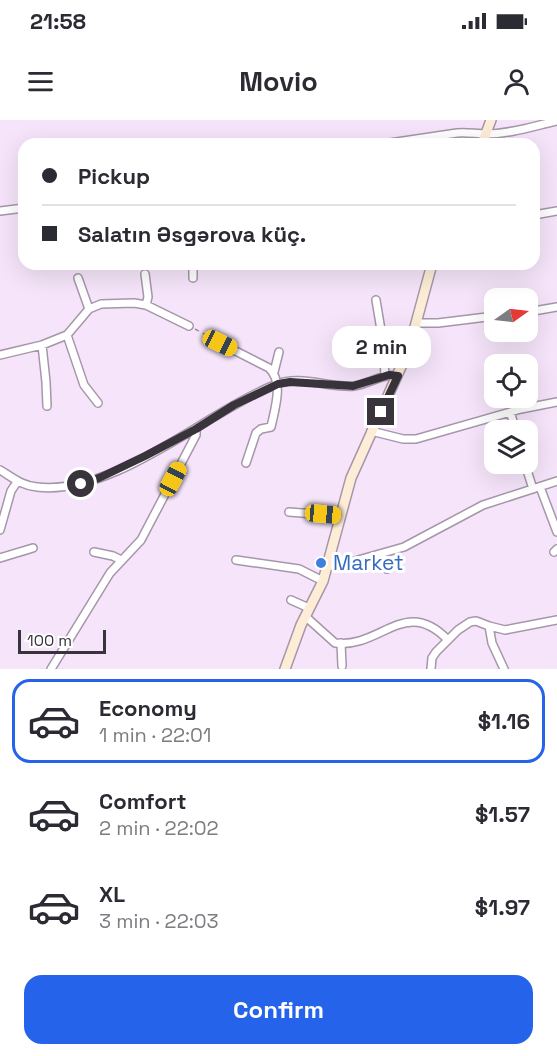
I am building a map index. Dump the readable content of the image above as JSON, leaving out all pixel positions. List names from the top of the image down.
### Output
{
  "places": ["Market"],
  "scale_bar": "100 m",
  "north": "right",
  "page": {
    "status": "21:58",
    "header": "Movio",
    "banner": ["Pickup", "Salatın Əsgərova küç."],
    "bubble": "2 min",
    "scale": "100 m",
    "list": [
      {
        "name": "Economy",
        "note": "1 min · 22:01",
        "value": "$1.16"
      },
      {
        "name": "Comfort",
        "note": "2 min · 22:02",
        "value": "$1.57"
      },
      {
        "name": "XL",
        "note": "3 min · 22:03",
        "value": "$1.97"
      }
    ],
    "buttons": "Confirm"
  }
}
